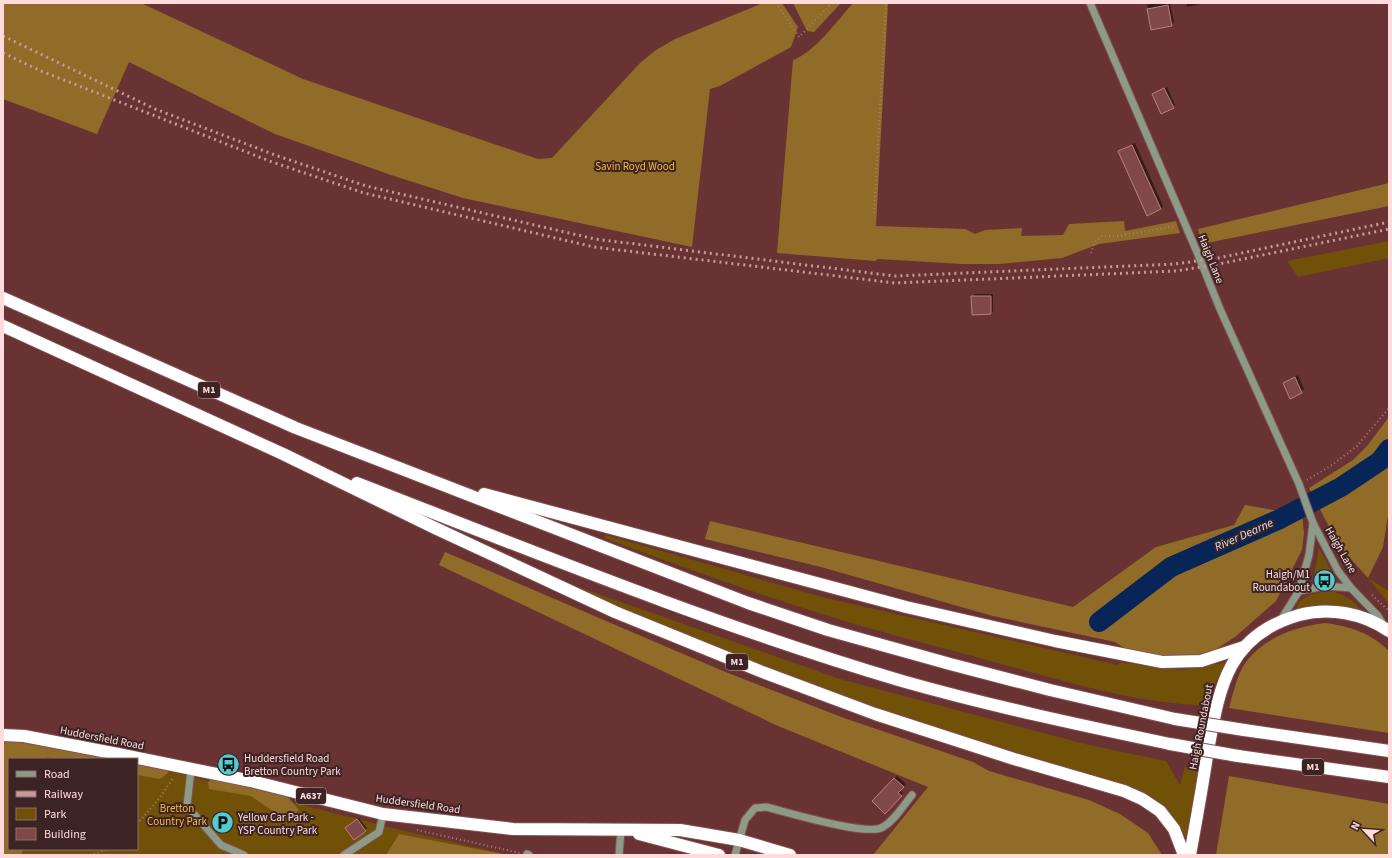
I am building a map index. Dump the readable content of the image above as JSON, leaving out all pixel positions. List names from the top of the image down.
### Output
{
  "streets": {
    "highway": [
      "M1",
      "Haigh Roundabout",
      "Huddersfield Road",
      "A637"
    ],
    "street": ["Haigh Lane"]
  },
  "crossings": [
    ["Haigh Lane", "Haigh Roundabout"],
    ["M1", "Haigh Roundabout"]
  ],
  "water": ["River Dearne"],
  "parks": ["Savin Royd Wood", "Bretton Country Park"],
  "places": {
    "bus stop": ["Haigh/M1 Roundabout", "Huddersfield Road Bretton Country Park"],
    "parking": ["Yellow Car Park - YSP Country Park"]
  },
  "legend": [
    "Road",
    "Railway",
    "Park",
    "Building"
  ],
  "north": "top left"
}
